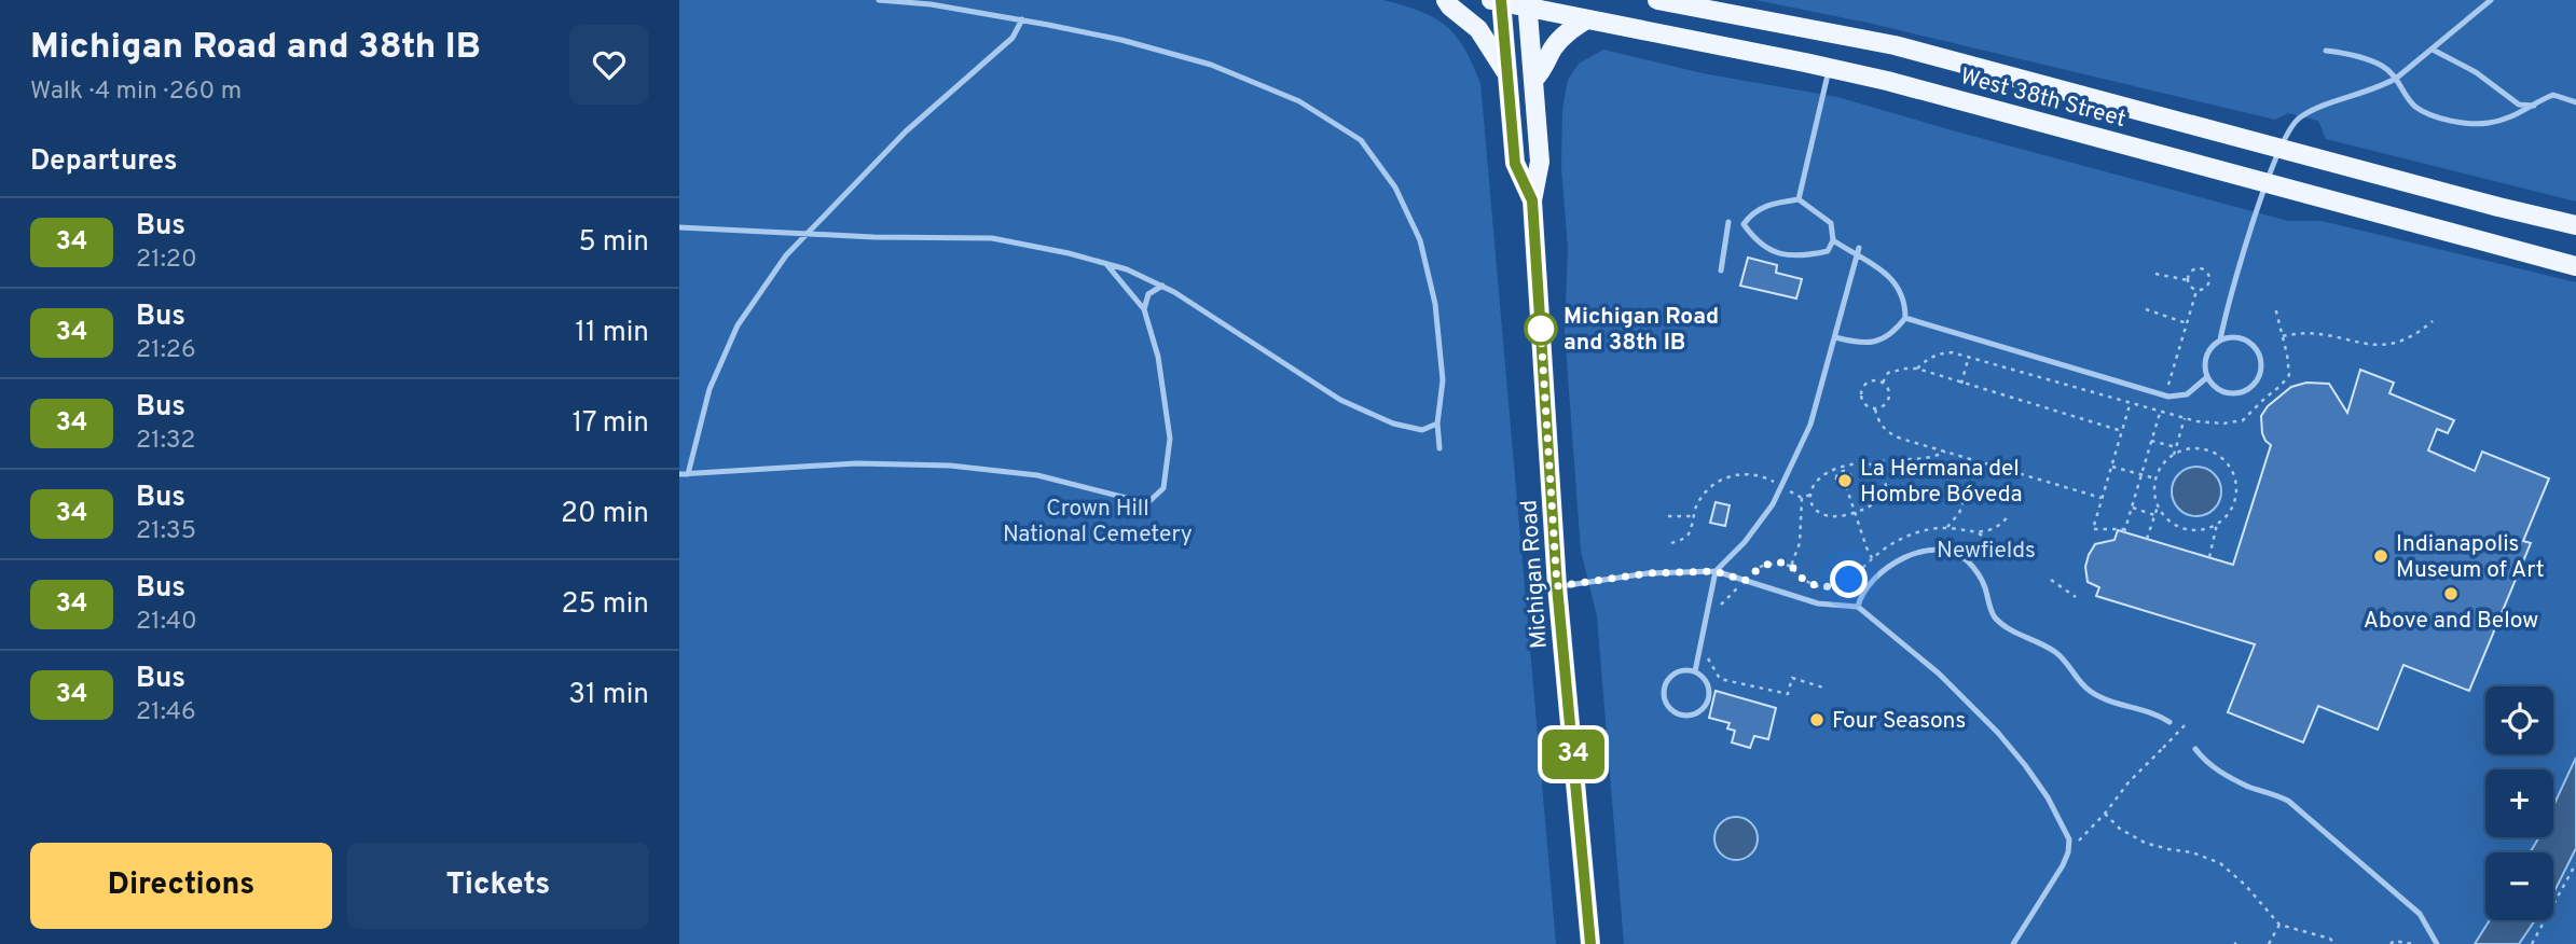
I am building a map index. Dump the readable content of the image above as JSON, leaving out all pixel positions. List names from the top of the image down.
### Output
{
  "streets": {
    "main road": ["West 38th Street", "Michigan Road"]
  },
  "crossings": [
    ["West 38th Street", "Michigan Road"]
  ],
  "parks": ["Crown Hill National Cemetery", "Newfields"],
  "places": [
    "Michigan Road and 38th IB",
    "La Hermana del Hombre Bóveda",
    "Indianapolis Museum of Art",
    "Above and Below",
    "Four Seasons"
  ],
  "lines": ["bus line 34"],
  "page": {
    "heading": [
      ["Michigan Road and 38th IB", "Walk · 4 min · 260 m"],
      "Departures"
    ],
    "on_map": "34",
    "list": [
      {
        "mark": "34",
        "name": "Bus",
        "note": "21:20",
        "value": "5 min"
      },
      {
        "mark": "34",
        "name": "Bus",
        "note": "21:26",
        "value": "11 min"
      },
      {
        "mark": "34",
        "name": "Bus",
        "note": "21:32",
        "value": "17 min"
      },
      {
        "mark": "34",
        "name": "Bus",
        "note": "21:35",
        "value": "20 min"
      },
      {
        "mark": "34",
        "name": "Bus",
        "note": "21:40",
        "value": "25 min"
      },
      {
        "mark": "34",
        "name": "Bus",
        "note": "21:46",
        "value": "31 min"
      }
    ],
    "map_buttons": ["+", "−"],
    "buttons": ["Directions", "Tickets"]
  }
}
